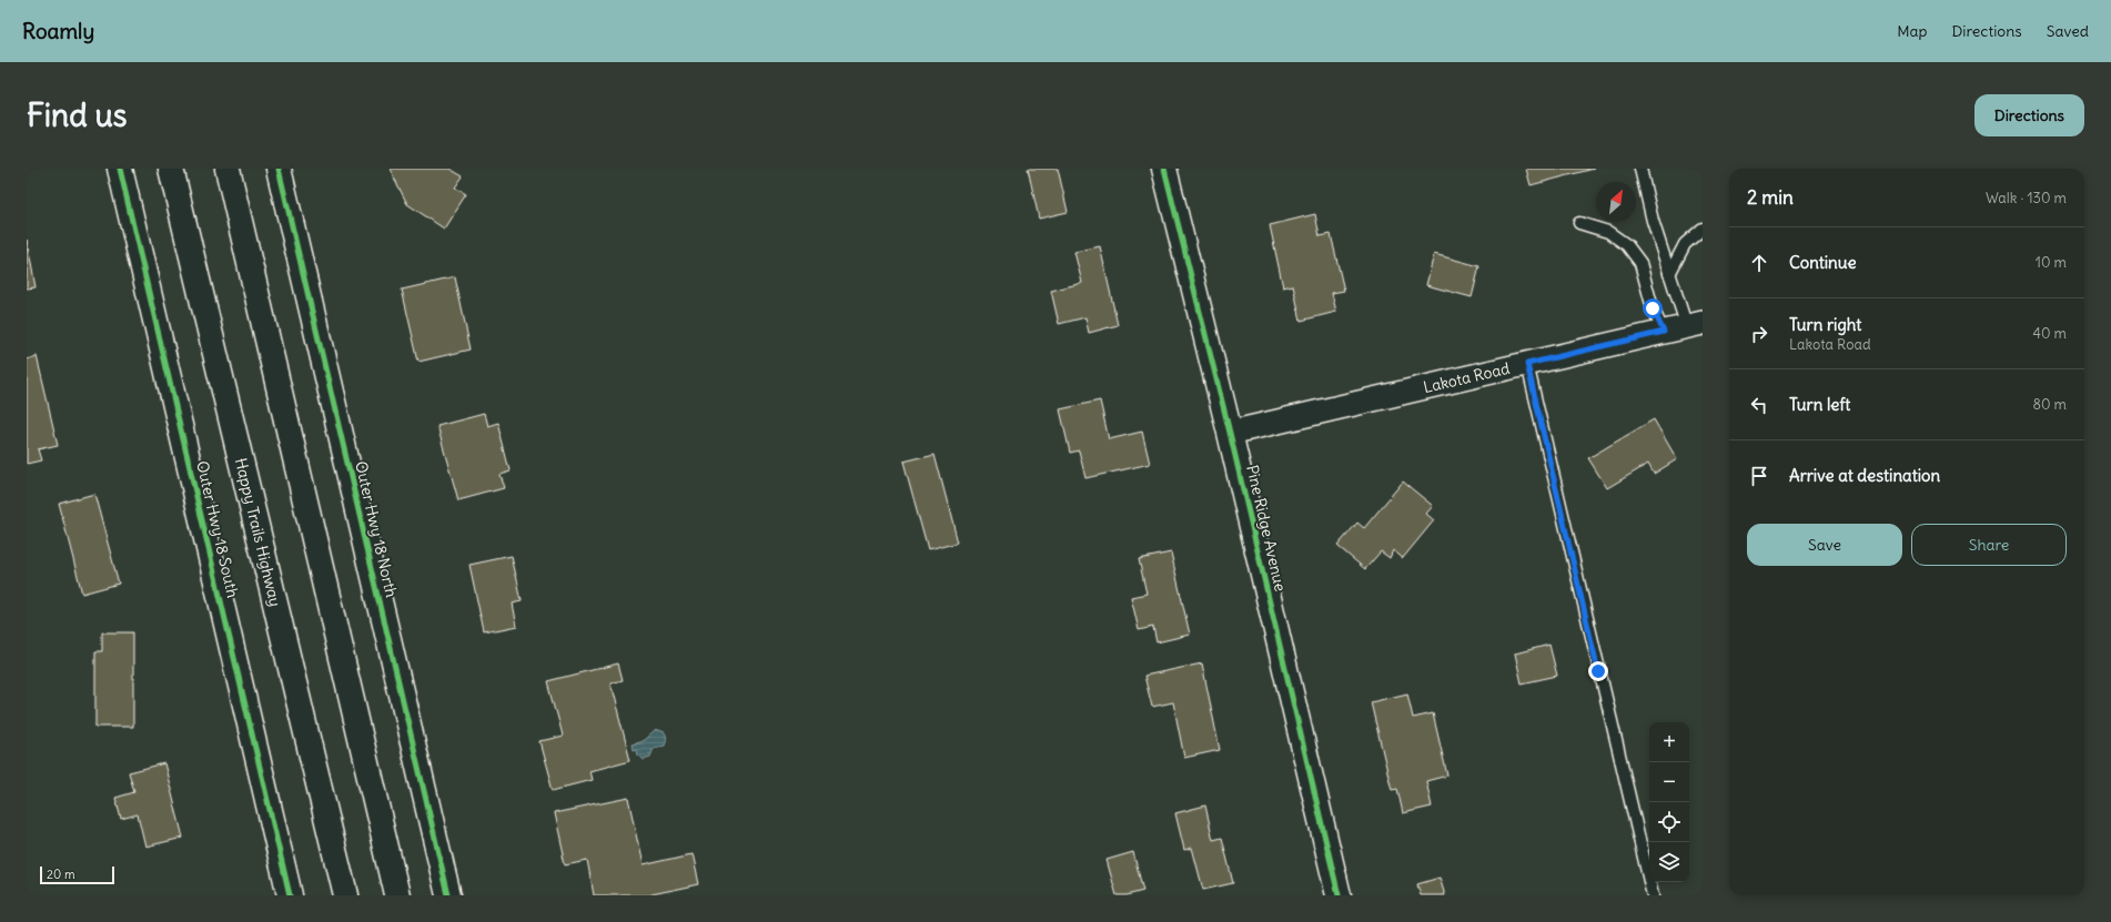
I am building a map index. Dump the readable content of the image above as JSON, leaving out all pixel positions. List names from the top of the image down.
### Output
{
  "streets": {
    "street": [
      "Lakota Road",
      "Pine Ridge Avenue",
      "Outer Hwy 18 South",
      "Outer Hwy 18 North",
      "Happy Trails Highway"
    ]
  },
  "crossings": [
    ["Lakota Road", "Pine Ridge Avenue"]
  ],
  "scale_bar": "20 m",
  "north": "top right",
  "page": {
    "header": "Roamly",
    "nav": ["Map", "Directions", "Saved"],
    "buttons": [
      "Directions",
      ["Save", "Share"]
    ],
    "title": "Find us",
    "heading": ["2 min", "Walk · 130 m"],
    "list": [
      ["Continue", "10 m"],
      ["Turn right", "Lakota Road", "40 m"],
      ["Turn left", "80 m"],
      "Arrive at destination"
    ],
    "map_buttons": ["+", "−"],
    "scale": "20 m"
  }
}
